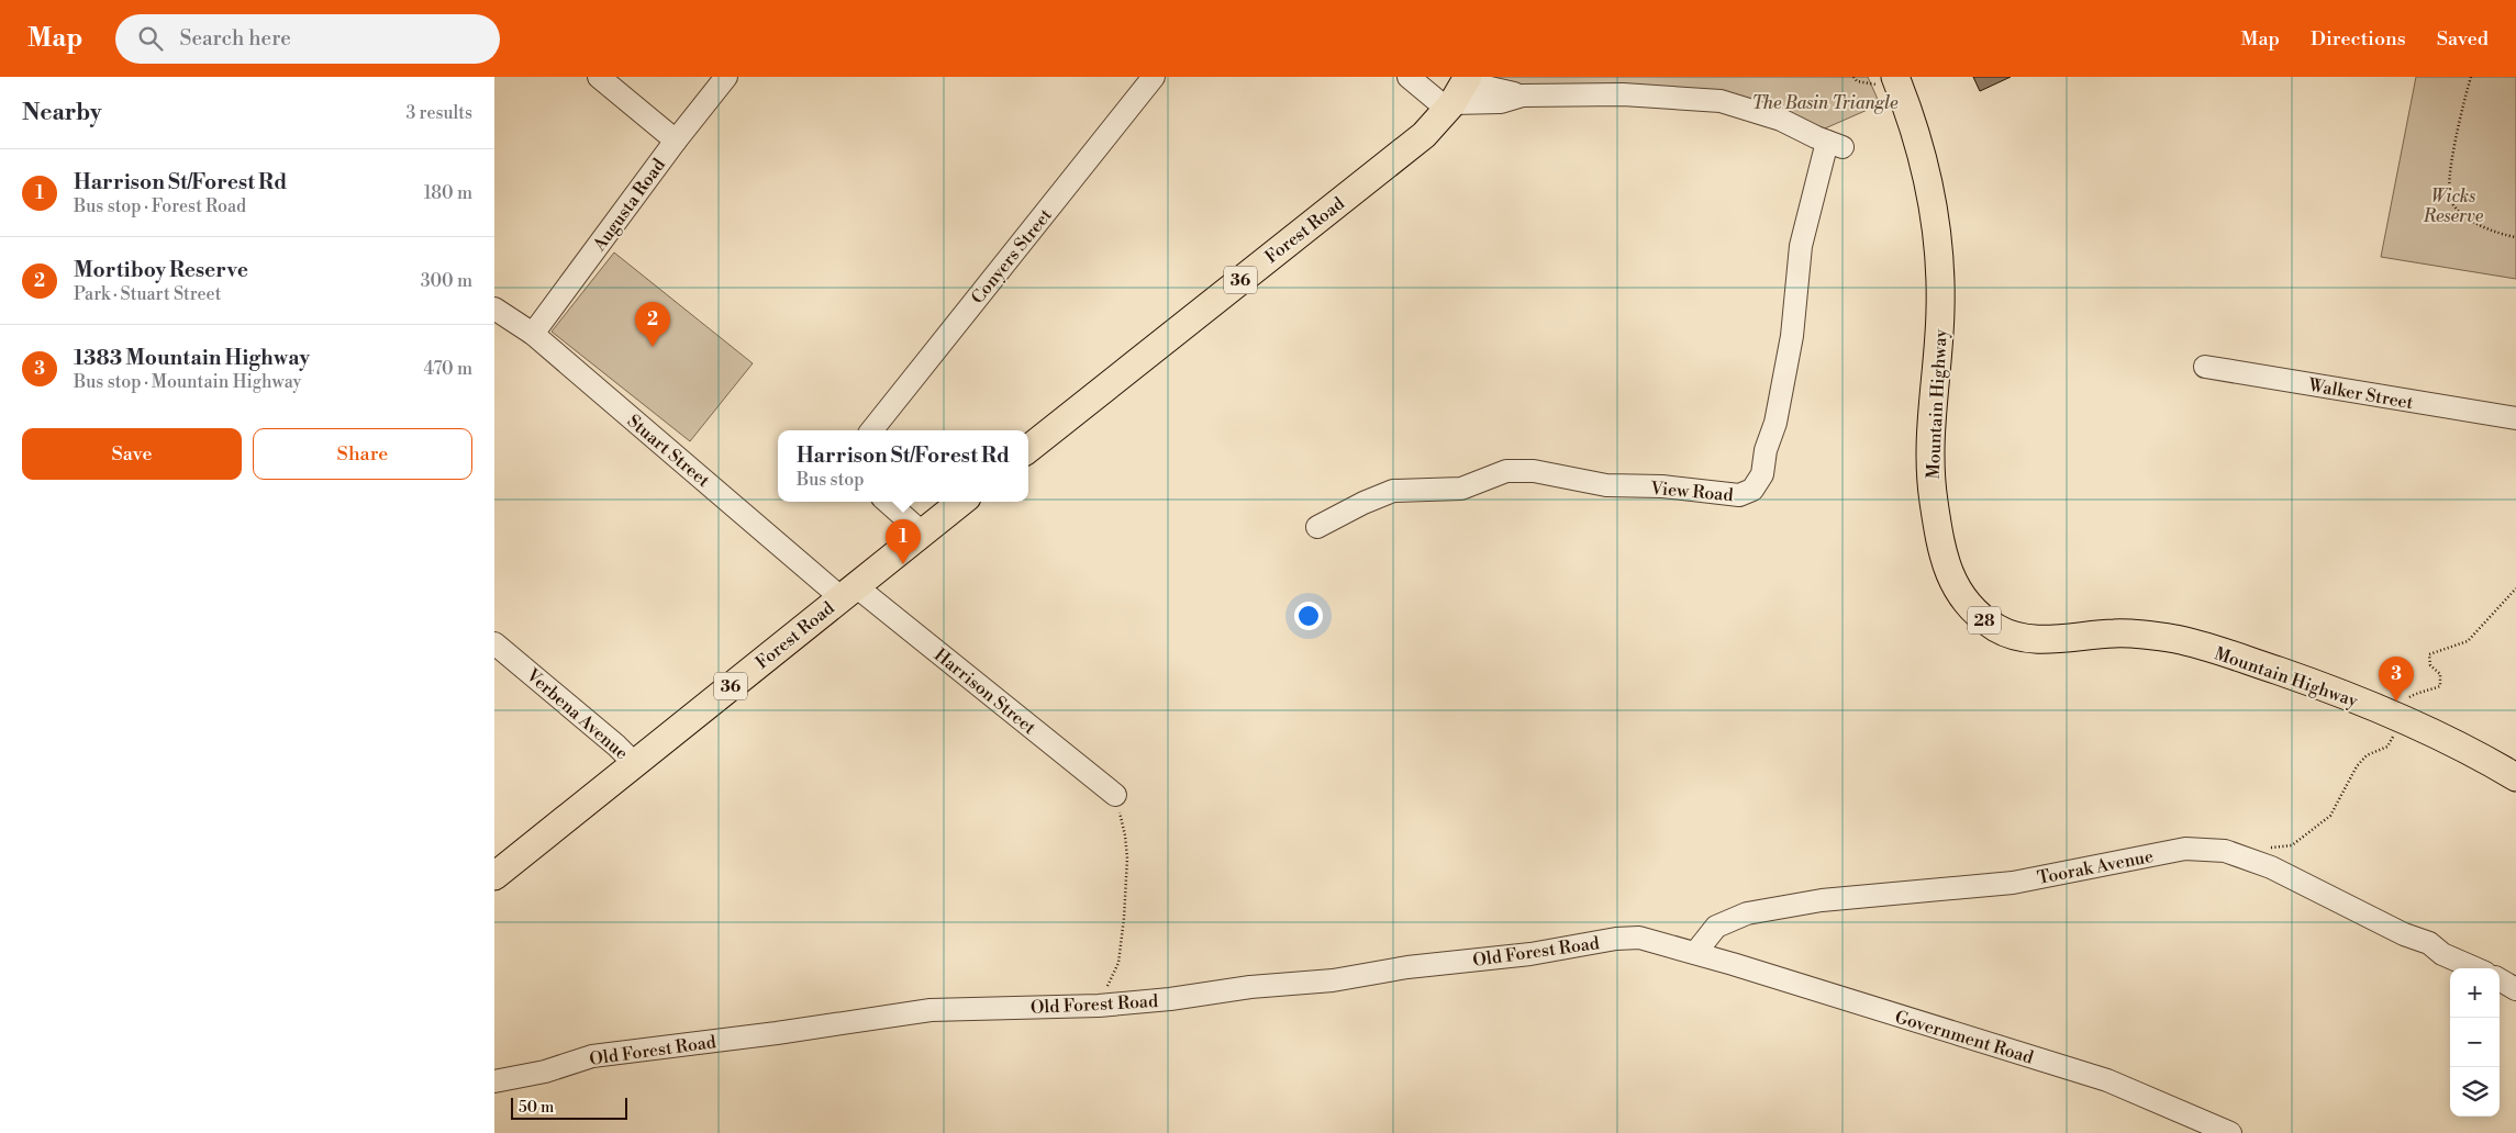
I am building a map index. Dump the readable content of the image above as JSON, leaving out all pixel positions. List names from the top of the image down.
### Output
{
  "streets": {
    "main road": [
      "Forest Road",
      "36",
      "Mountain Highway",
      "28"
    ],
    "street": [
      "Augusta Road",
      "Conyers Street",
      "Walker Street",
      "Stuart Street",
      "View Road",
      "Harrison Street",
      "Verbena Avenue",
      "Toorak Avenue",
      "Old Forest Road",
      "Government Road"
    ]
  },
  "crossings": [
    ["Augusta Road", "Stuart Street"],
    ["Forest Road", "Stuart Street"],
    ["Forest Road", "View Road"],
    ["Forest Road", "Harrison Street"],
    ["Forest Road", "Verbena Avenue"],
    ["Stuart Street", "Harrison Street"],
    ["Toorak Avenue", "Old Forest Road"],
    ["Toorak Avenue", "Government Road"],
    ["Old Forest Road", "Government Road"]
  ],
  "parks": ["The Basin Triangle", "Wicks Reserve"],
  "scale_bar": "50 m",
  "page": {
    "header": "Map",
    "search": "Search here",
    "nav": ["Map", "Directions", "Saved"],
    "heading": ["Nearby", "3 results"],
    "list": [
      {
        "mark": "1",
        "name": "Harrison St/Forest Rd",
        "note": "Bus stop · Forest Road",
        "value": "180 m"
      },
      {
        "mark": "2",
        "name": "Mortiboy Reserve",
        "note": "Park · Stuart Street",
        "value": "300 m"
      },
      {
        "mark": "3",
        "name": "1383 Mountain Highway",
        "note": "Bus stop · Mountain Highway",
        "value": "470 m"
      }
    ],
    "pins": ["2", "1", "3"],
    "buttons": ["Save", "Share"],
    "popup": ["Harrison St/Forest Rd", "Bus stop"],
    "map_buttons": ["+", "−"],
    "scale": "50 m"
  }
}
